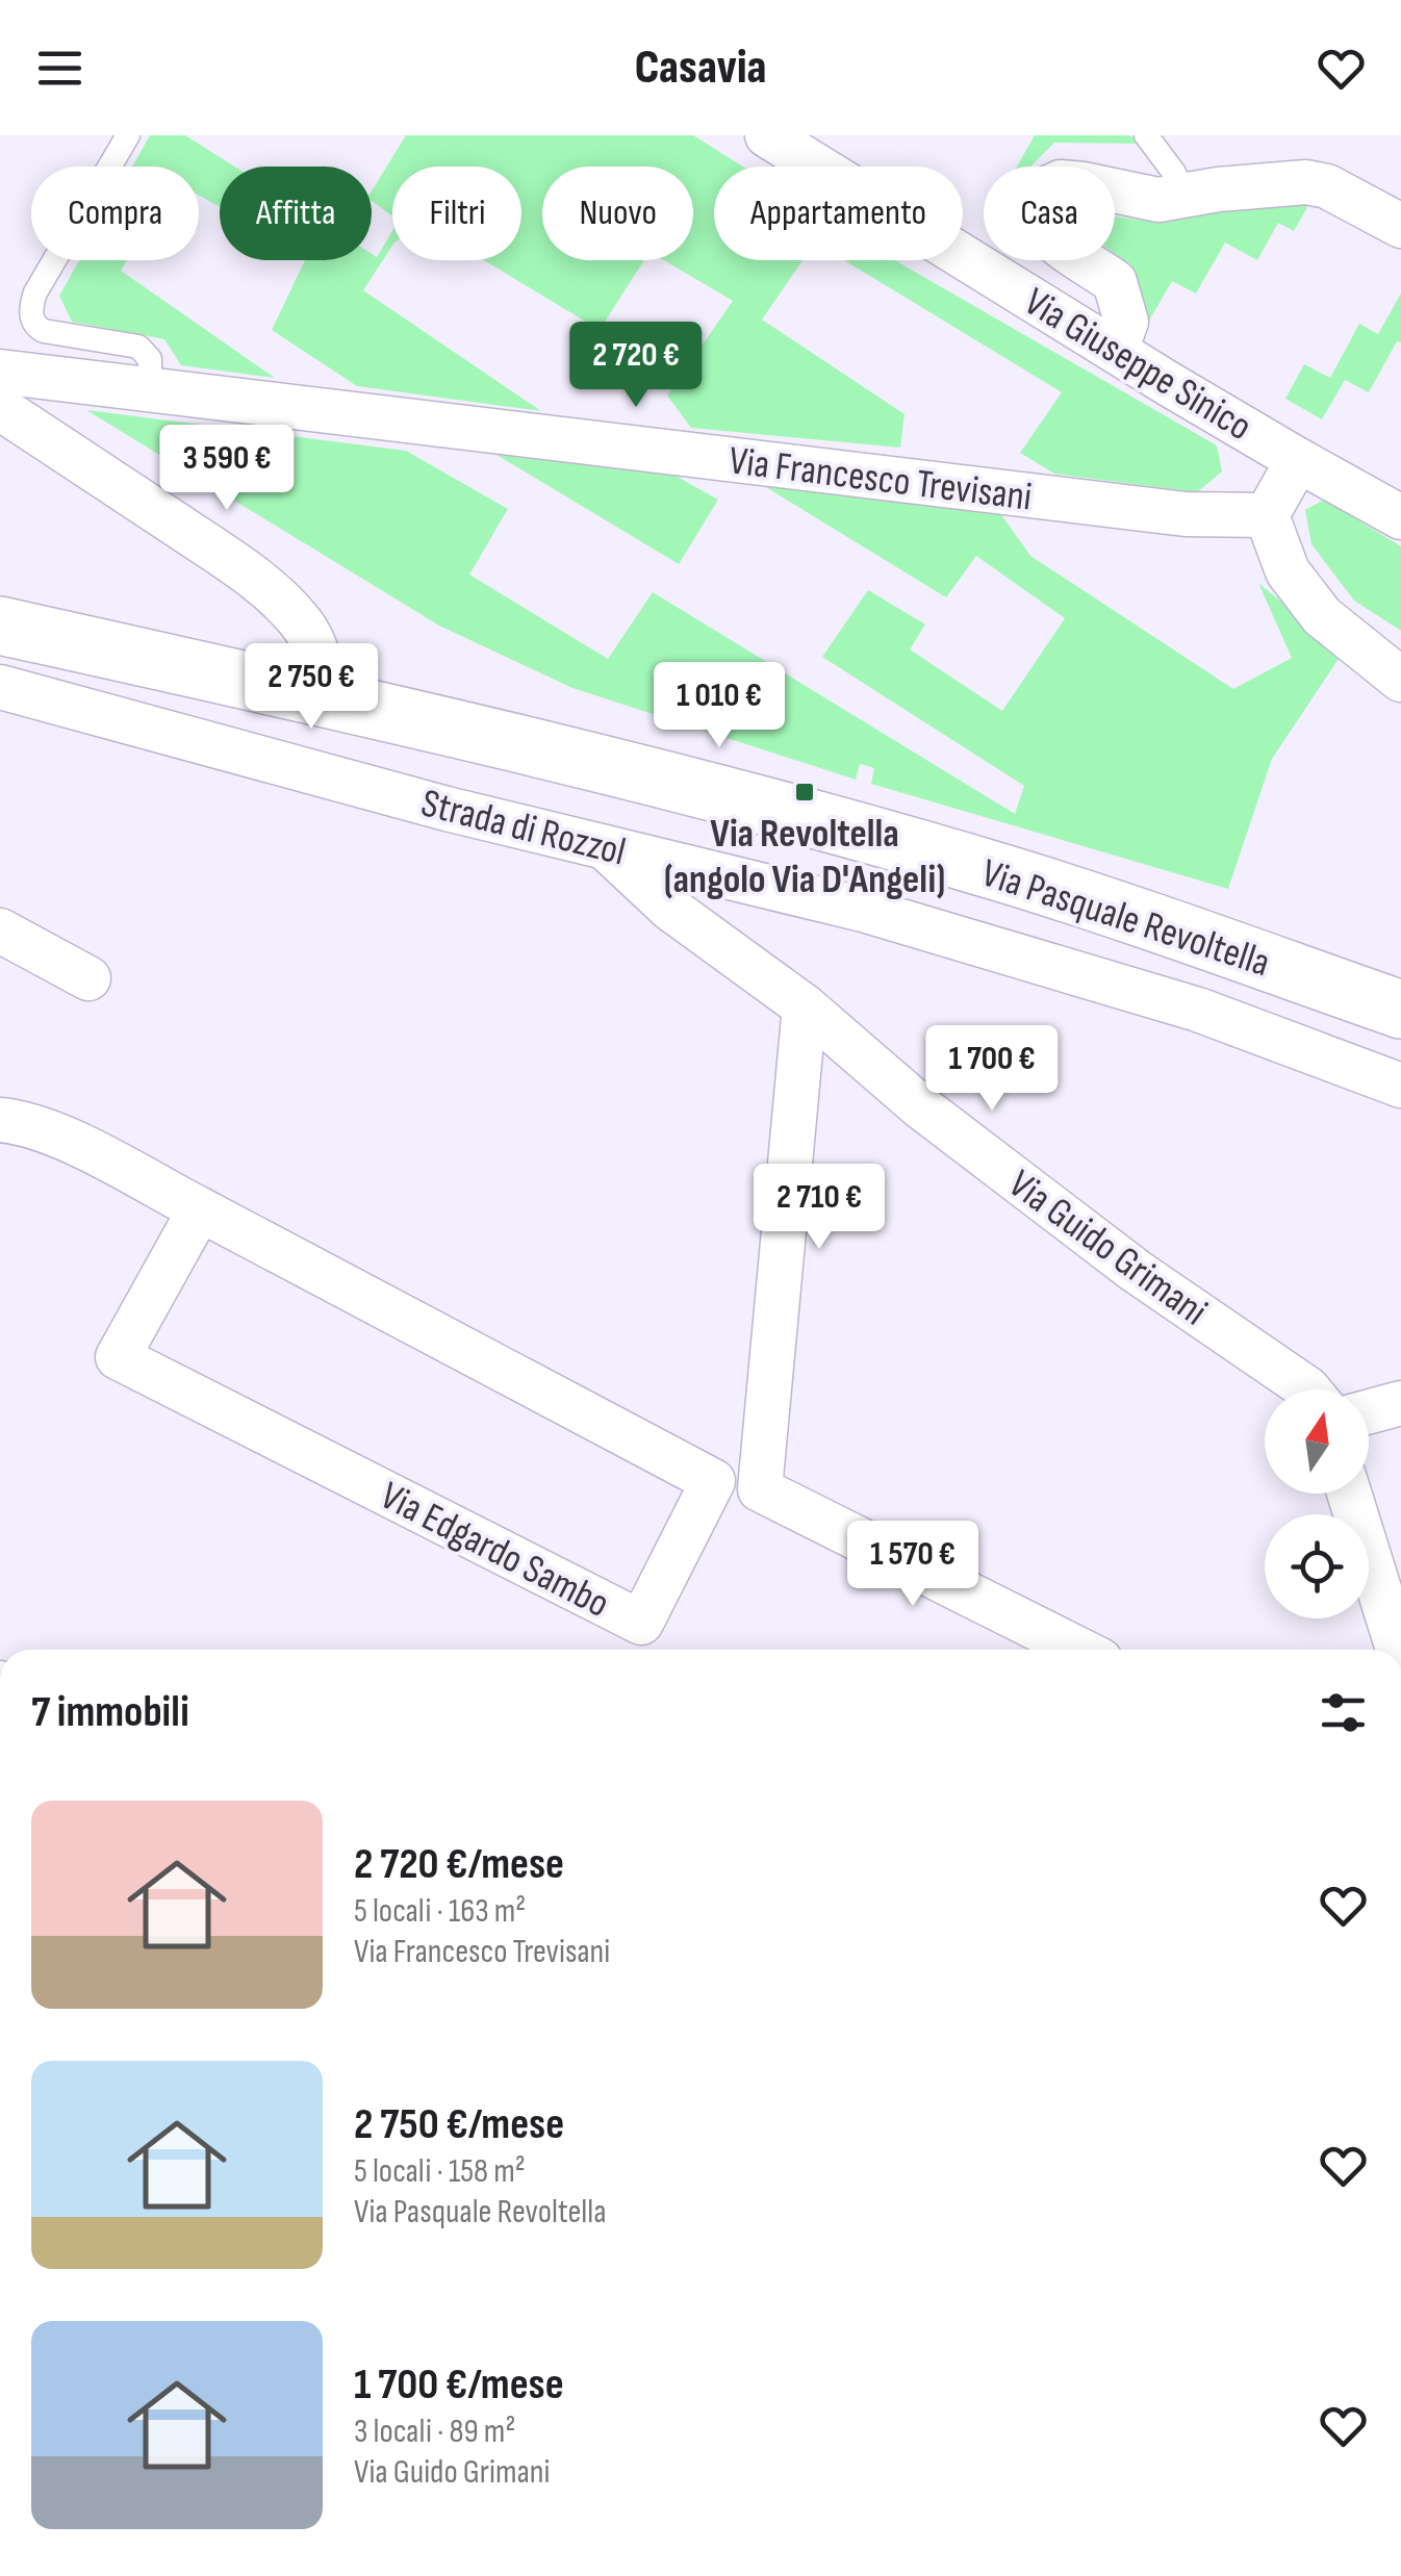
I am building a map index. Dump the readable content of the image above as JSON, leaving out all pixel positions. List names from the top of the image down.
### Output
{
  "streets": {
    "main road": ["Via Pasquale Revoltella"],
    "street": [
      "Via Giuseppe Sinico",
      "Via Francesco Trevisani",
      "Strada di Rozzol",
      "Via Guido Grimani",
      "Via Edgardo Sambo"
    ]
  },
  "crossings": [
    ["Via Giuseppe Sinico", "Via Francesco Trevisani"],
    ["Strada di Rozzol", "Via Guido Grimani"]
  ],
  "places": {
    "transit": ["Via Revoltella (angolo Via D'Angeli)"]
  },
  "north": "top",
  "page": {
    "header": "Casavia",
    "chip": [
      "Compra",
      "Affitta",
      "Filtri",
      "Nuovo",
      "Appartamento",
      "Casa"
    ],
    "price": [
      "2 720 €",
      "3 590 €",
      "2 750 €",
      "1 010 €",
      "1 700 €",
      "2 710 €",
      "1 570 €"
    ],
    "heading": "7 immobili",
    "list": [
      {
        "name": "2 720 €/mese",
        "note": "5 locali · 163 m² · Via Francesco Trevisani"
      },
      {
        "name": "2 750 €/mese",
        "note": "5 locali · 158 m² · Via Pasquale Revoltella"
      },
      {
        "name": "1 700 €/mese",
        "note": "3 locali · 89 m² · Via Guido Grimani"
      }
    ]
  }
}
